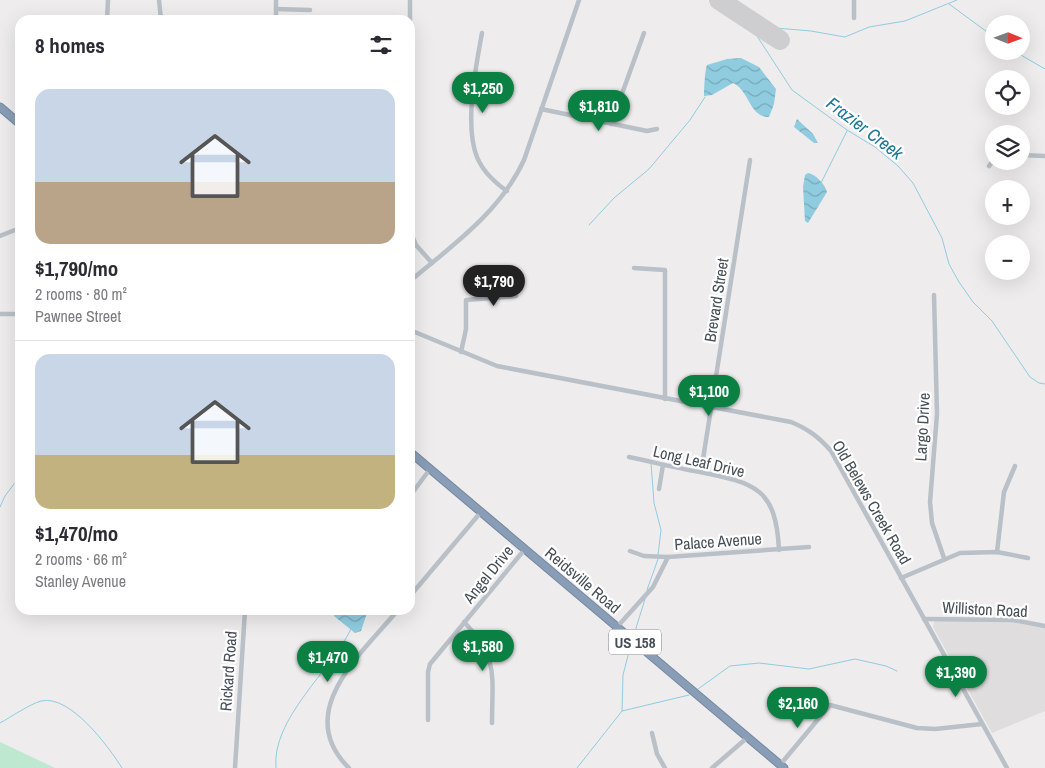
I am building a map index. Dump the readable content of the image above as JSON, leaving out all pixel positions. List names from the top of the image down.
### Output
{
  "streets": {
    "highway": ["Reidsville Road", "US 158"],
    "street": [
      "Brevard Street",
      "Largo Drive",
      "Long Leaf Drive",
      "Old Belews Creek Road",
      "Palace Avenue",
      "Angel Drive",
      "Williston Road",
      "Rickard Road"
    ]
  },
  "crossings": [
    ["Brevard Street", "Long Leaf Drive"],
    ["Brevard Street", "Old Belews Creek Road"],
    ["Long Leaf Drive", "Palace Avenue"],
    ["Old Belews Creek Road", "Williston Road"],
    ["Angel Drive", "Reidsville Road"]
  ],
  "water": ["Frazier Creek"],
  "north": "right",
  "page": {
    "map_buttons": ["+", "−"],
    "heading": "8 homes",
    "price": [
      "$1,250",
      "$1,810",
      "$1,790",
      "$1,100",
      "$1,580",
      "$1,470",
      "$1,390",
      "$2,160"
    ],
    "list": [
      {
        "name": "$1,790/mo",
        "note": "2 rooms · 80 m² · Pawnee Street"
      },
      {
        "name": "$1,470/mo",
        "note": "2 rooms · 66 m² · Stanley Avenue"
      }
    ]
  }
}
